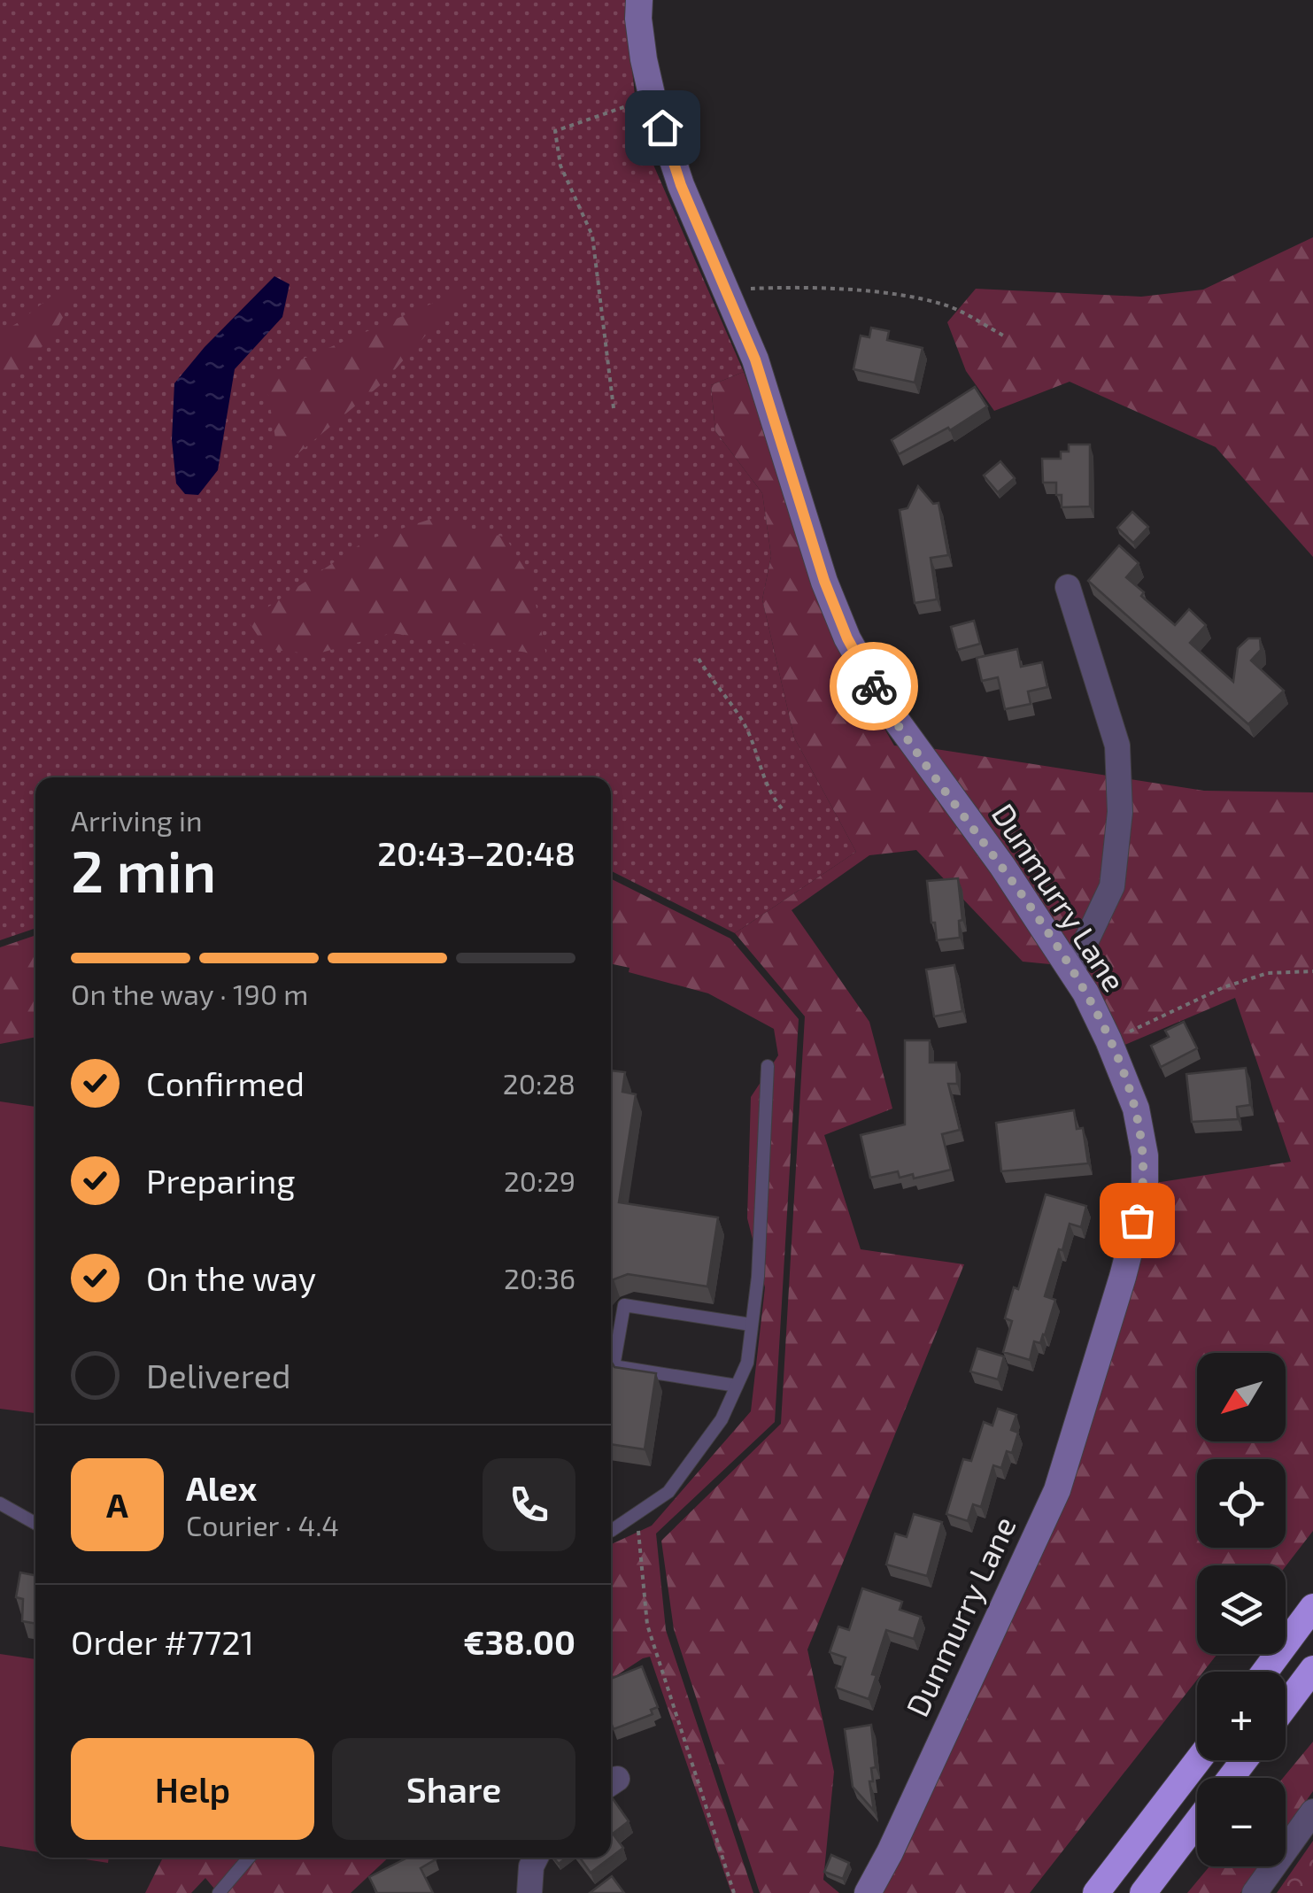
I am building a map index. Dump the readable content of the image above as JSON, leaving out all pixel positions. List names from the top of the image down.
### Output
{
  "streets": {
    "street": ["Dunmurry Lane"]
  },
  "north": "bottom left",
  "page": {
    "heading": ["2 min", "Arriving in", "20:43–20:48"],
    "panel": [
      "Alex",
      "Courier · 4.4",
      "Order #7721",
      "€38.00"
    ],
    "bar": "On the way · 190 m",
    "list": [
      ["Confirmed", "20:28"],
      ["Preparing", "20:29"],
      ["On the way", "20:36"],
      "Delivered"
    ],
    "map_buttons": ["+", "−"],
    "round": "A",
    "buttons": ["Help", "Share"]
  }
}
